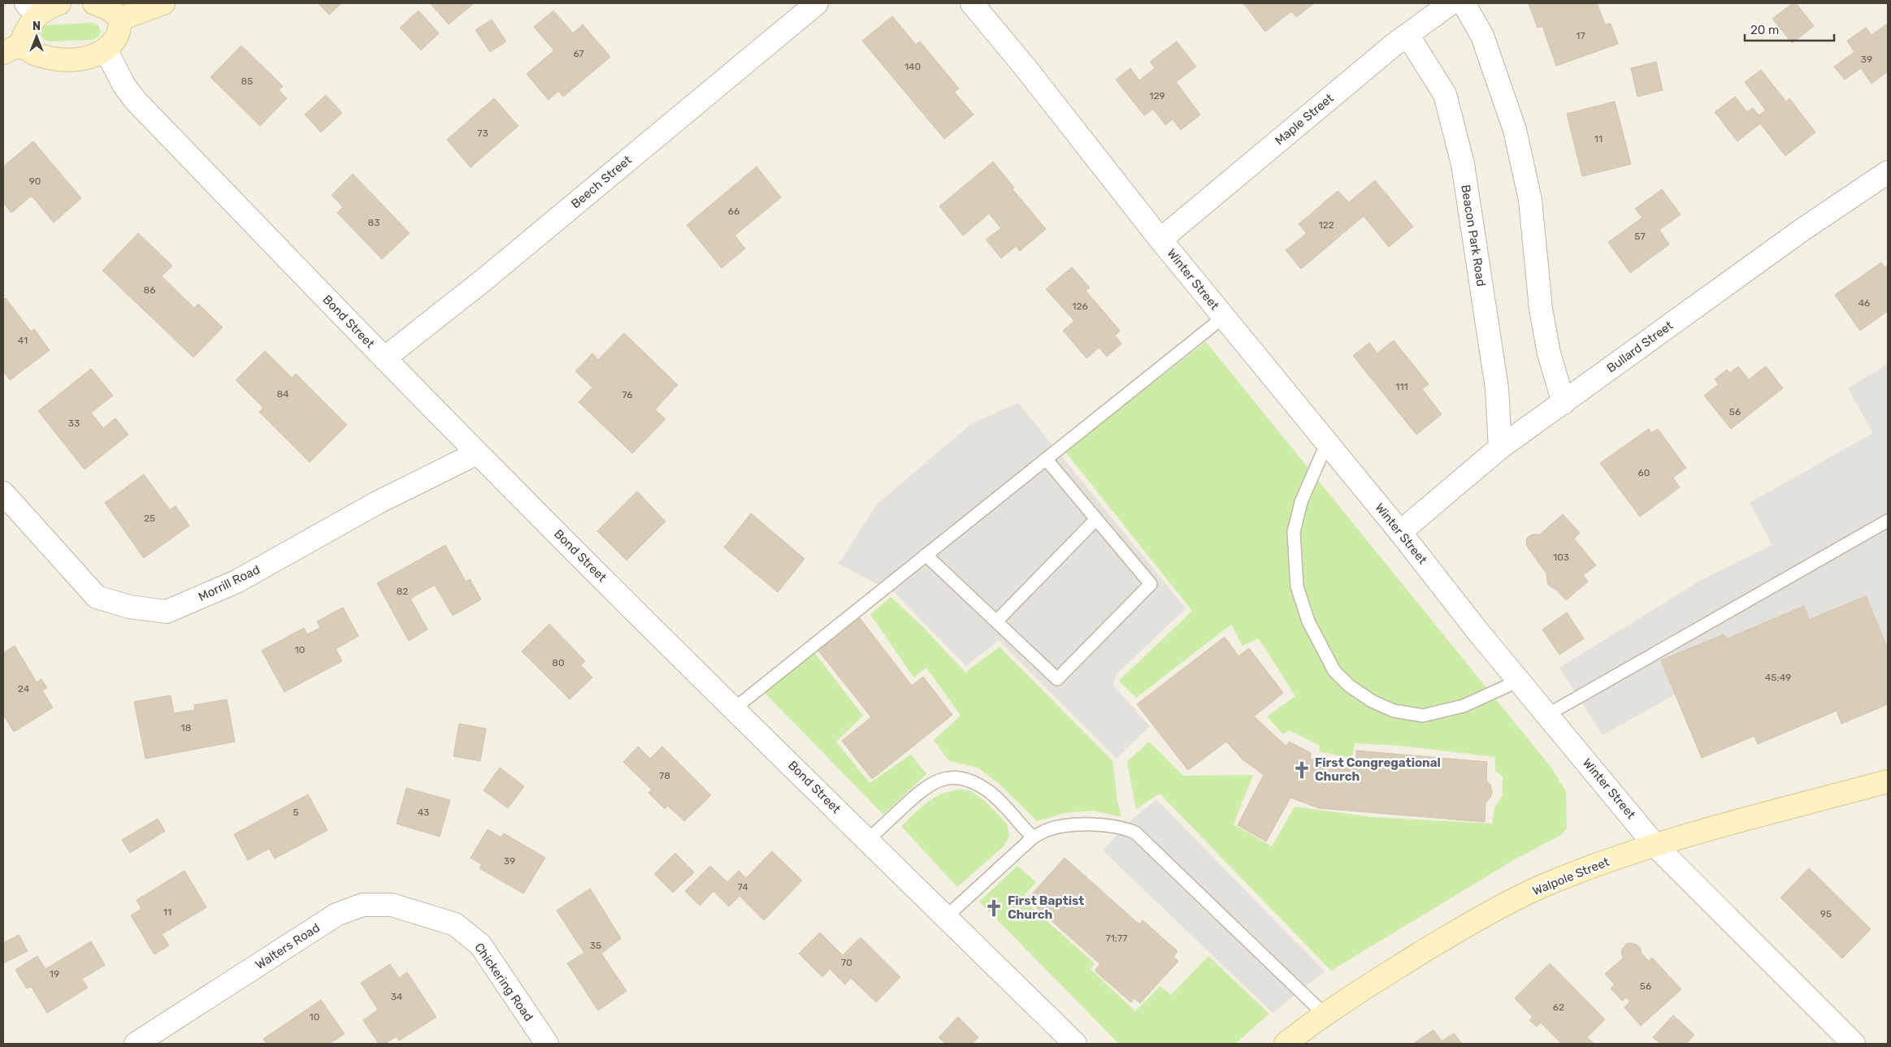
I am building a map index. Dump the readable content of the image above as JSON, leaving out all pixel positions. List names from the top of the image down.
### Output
{
  "streets": {
    "main road": ["Walpole Street"],
    "street": [
      "Maple Street",
      "Beech Street",
      "Beacon Park Road",
      "Winter Street",
      "Bond Street",
      "Bullard Street",
      "Morrill Road",
      "Walters Road",
      "Chickering Road"
    ]
  },
  "crossings": [
    ["Maple Street", "Beacon Park Road"],
    ["Maple Street", "Winter Street"],
    ["Beech Street", "Bond Street"],
    ["Beacon Park Road", "Bullard Street"],
    ["Winter Street", "Bullard Street"],
    ["Winter Street", "Walpole Street"],
    ["Bond Street", "Morrill Road"],
    ["Walters Road", "Chickering Road"]
  ],
  "places": {
    "church": ["First Congregational Church", "First Baptist Church"]
  },
  "house_numbers": [
    "17",
    "67",
    "39",
    "140",
    "85",
    "129",
    "73",
    "11",
    "90",
    "66",
    "83",
    "122",
    "57",
    "86",
    "46",
    "126",
    "41",
    "111",
    "84",
    "76",
    "56",
    "33",
    "60",
    "25",
    "103",
    "82",
    "10",
    "80",
    "45;49",
    "24",
    "18",
    "78",
    "5",
    "43",
    "39",
    "74",
    "11",
    "95",
    "71;77",
    "35",
    "70",
    "19",
    "56",
    "34",
    "62",
    "10"
  ],
  "scale_bar": "20 m",
  "north": "top"
}
